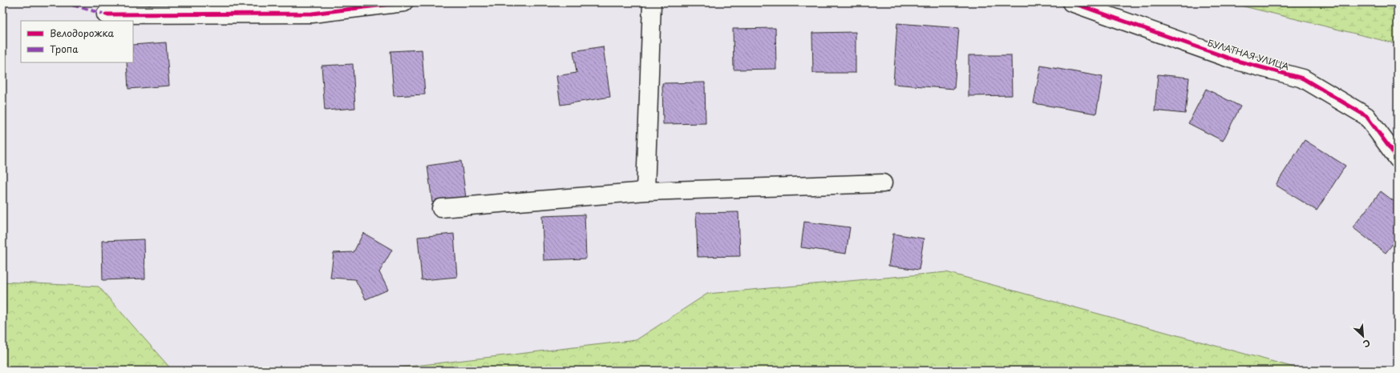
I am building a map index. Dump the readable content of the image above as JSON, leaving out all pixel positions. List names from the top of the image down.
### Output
{
  "streets": {
    "street": ["БУЛАТНАЯ УЛИЦА"]
  },
  "legend": ["Велодорожка", "Тропа"],
  "north": "bottom right"
}
